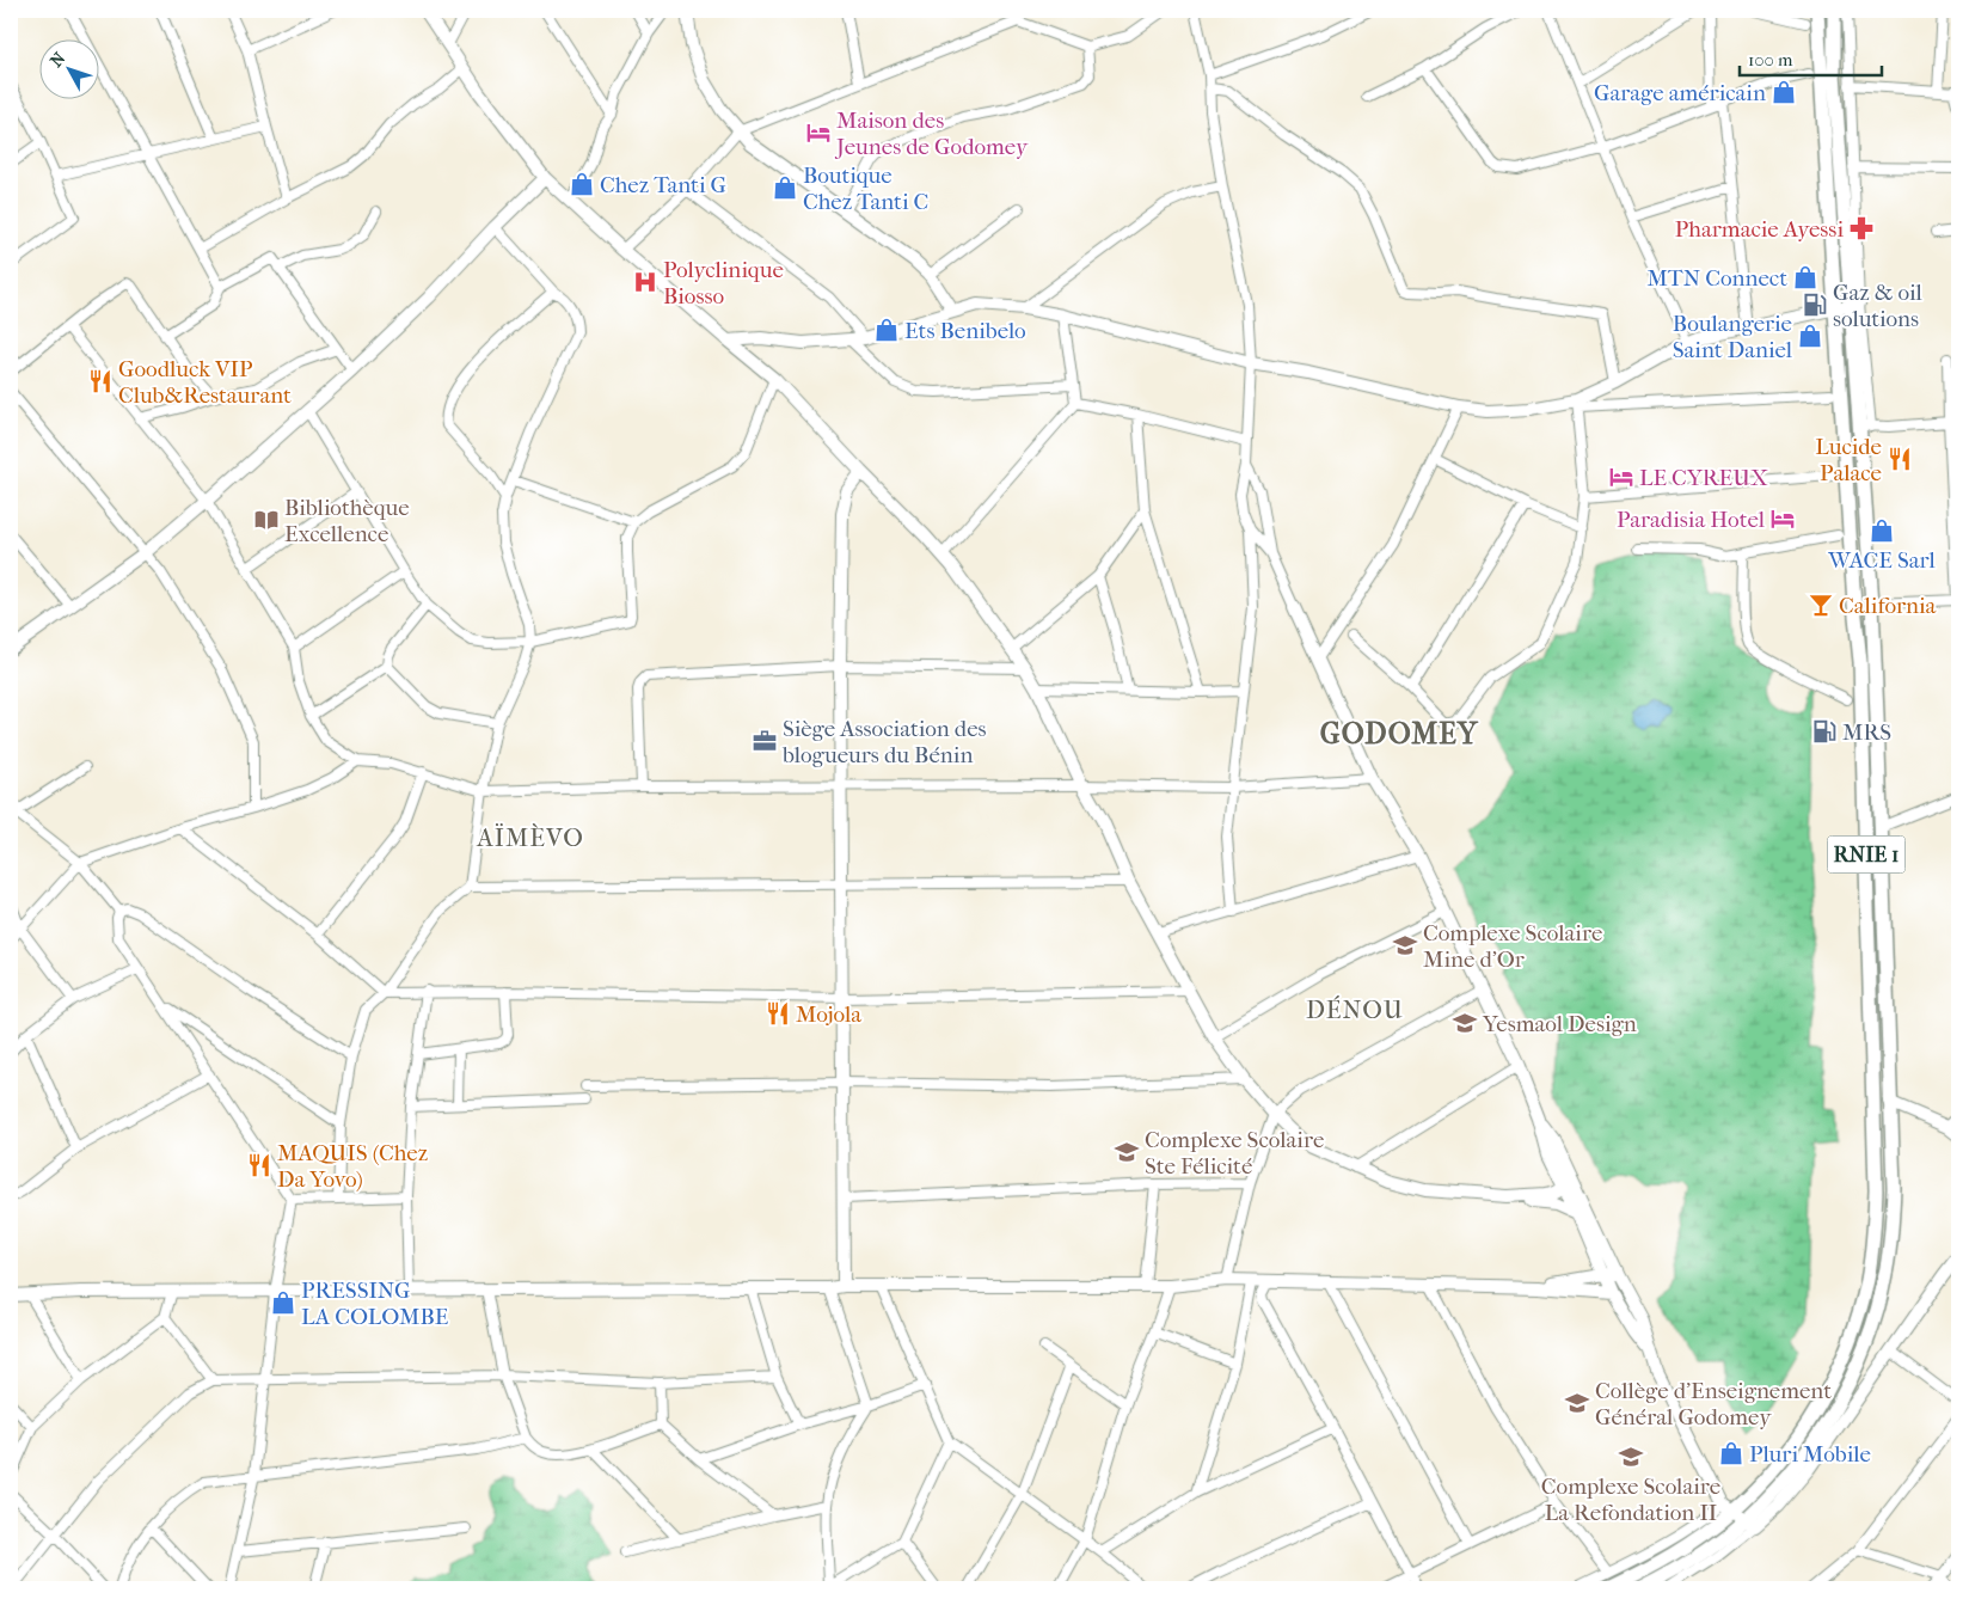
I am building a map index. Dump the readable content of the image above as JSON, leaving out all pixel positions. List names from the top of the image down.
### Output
{
  "streets": {
    "highway": ["RNIE 1"]
  },
  "districts": ["GODOMEY", "AÏMÈVO", "DÉNOU"],
  "places": {
    "shop": [
      "Garage américain",
      "Chez Tanti G",
      "Boutique Chez Tanti C",
      "MTN Connect",
      "Ets Benibelo",
      "Boulangerie Saint Daniel",
      "WACE Sarl",
      "PRESSING LA COLOMBE",
      "Pluri Mobile"
    ],
    "hotel": ["Maison des Jeunes de Godomey", "LE CYREUX", "Paradisia Hotel"],
    "pharmacy": ["Pharmacie Ayessi"],
    "hospital": ["Polyclinique Biosso"],
    "fuel station": ["Gaz & oil solutions", "MRS"],
    "restaurant": [
      "Goodluck VIP Club&Restaurant",
      "Lucide Palace",
      "Mojola",
      "MAQUIS (Chez Da Yovo)"
    ],
    "library": ["Bibliothèque Excellence"],
    "bar": ["California"],
    "office": ["Siège Association des blogueurs du Bénin"],
    "school or university": [
      "Complexe Scolaire Mine d'Or",
      "Yesmaol Design",
      "Complexe Scolaire Ste Félicité",
      "Collège d’Enseignement Général Godomey",
      "Complexe Scolaire La Refondation II"
    ]
  },
  "scale_bar": "100 m",
  "north": "top left"
}
